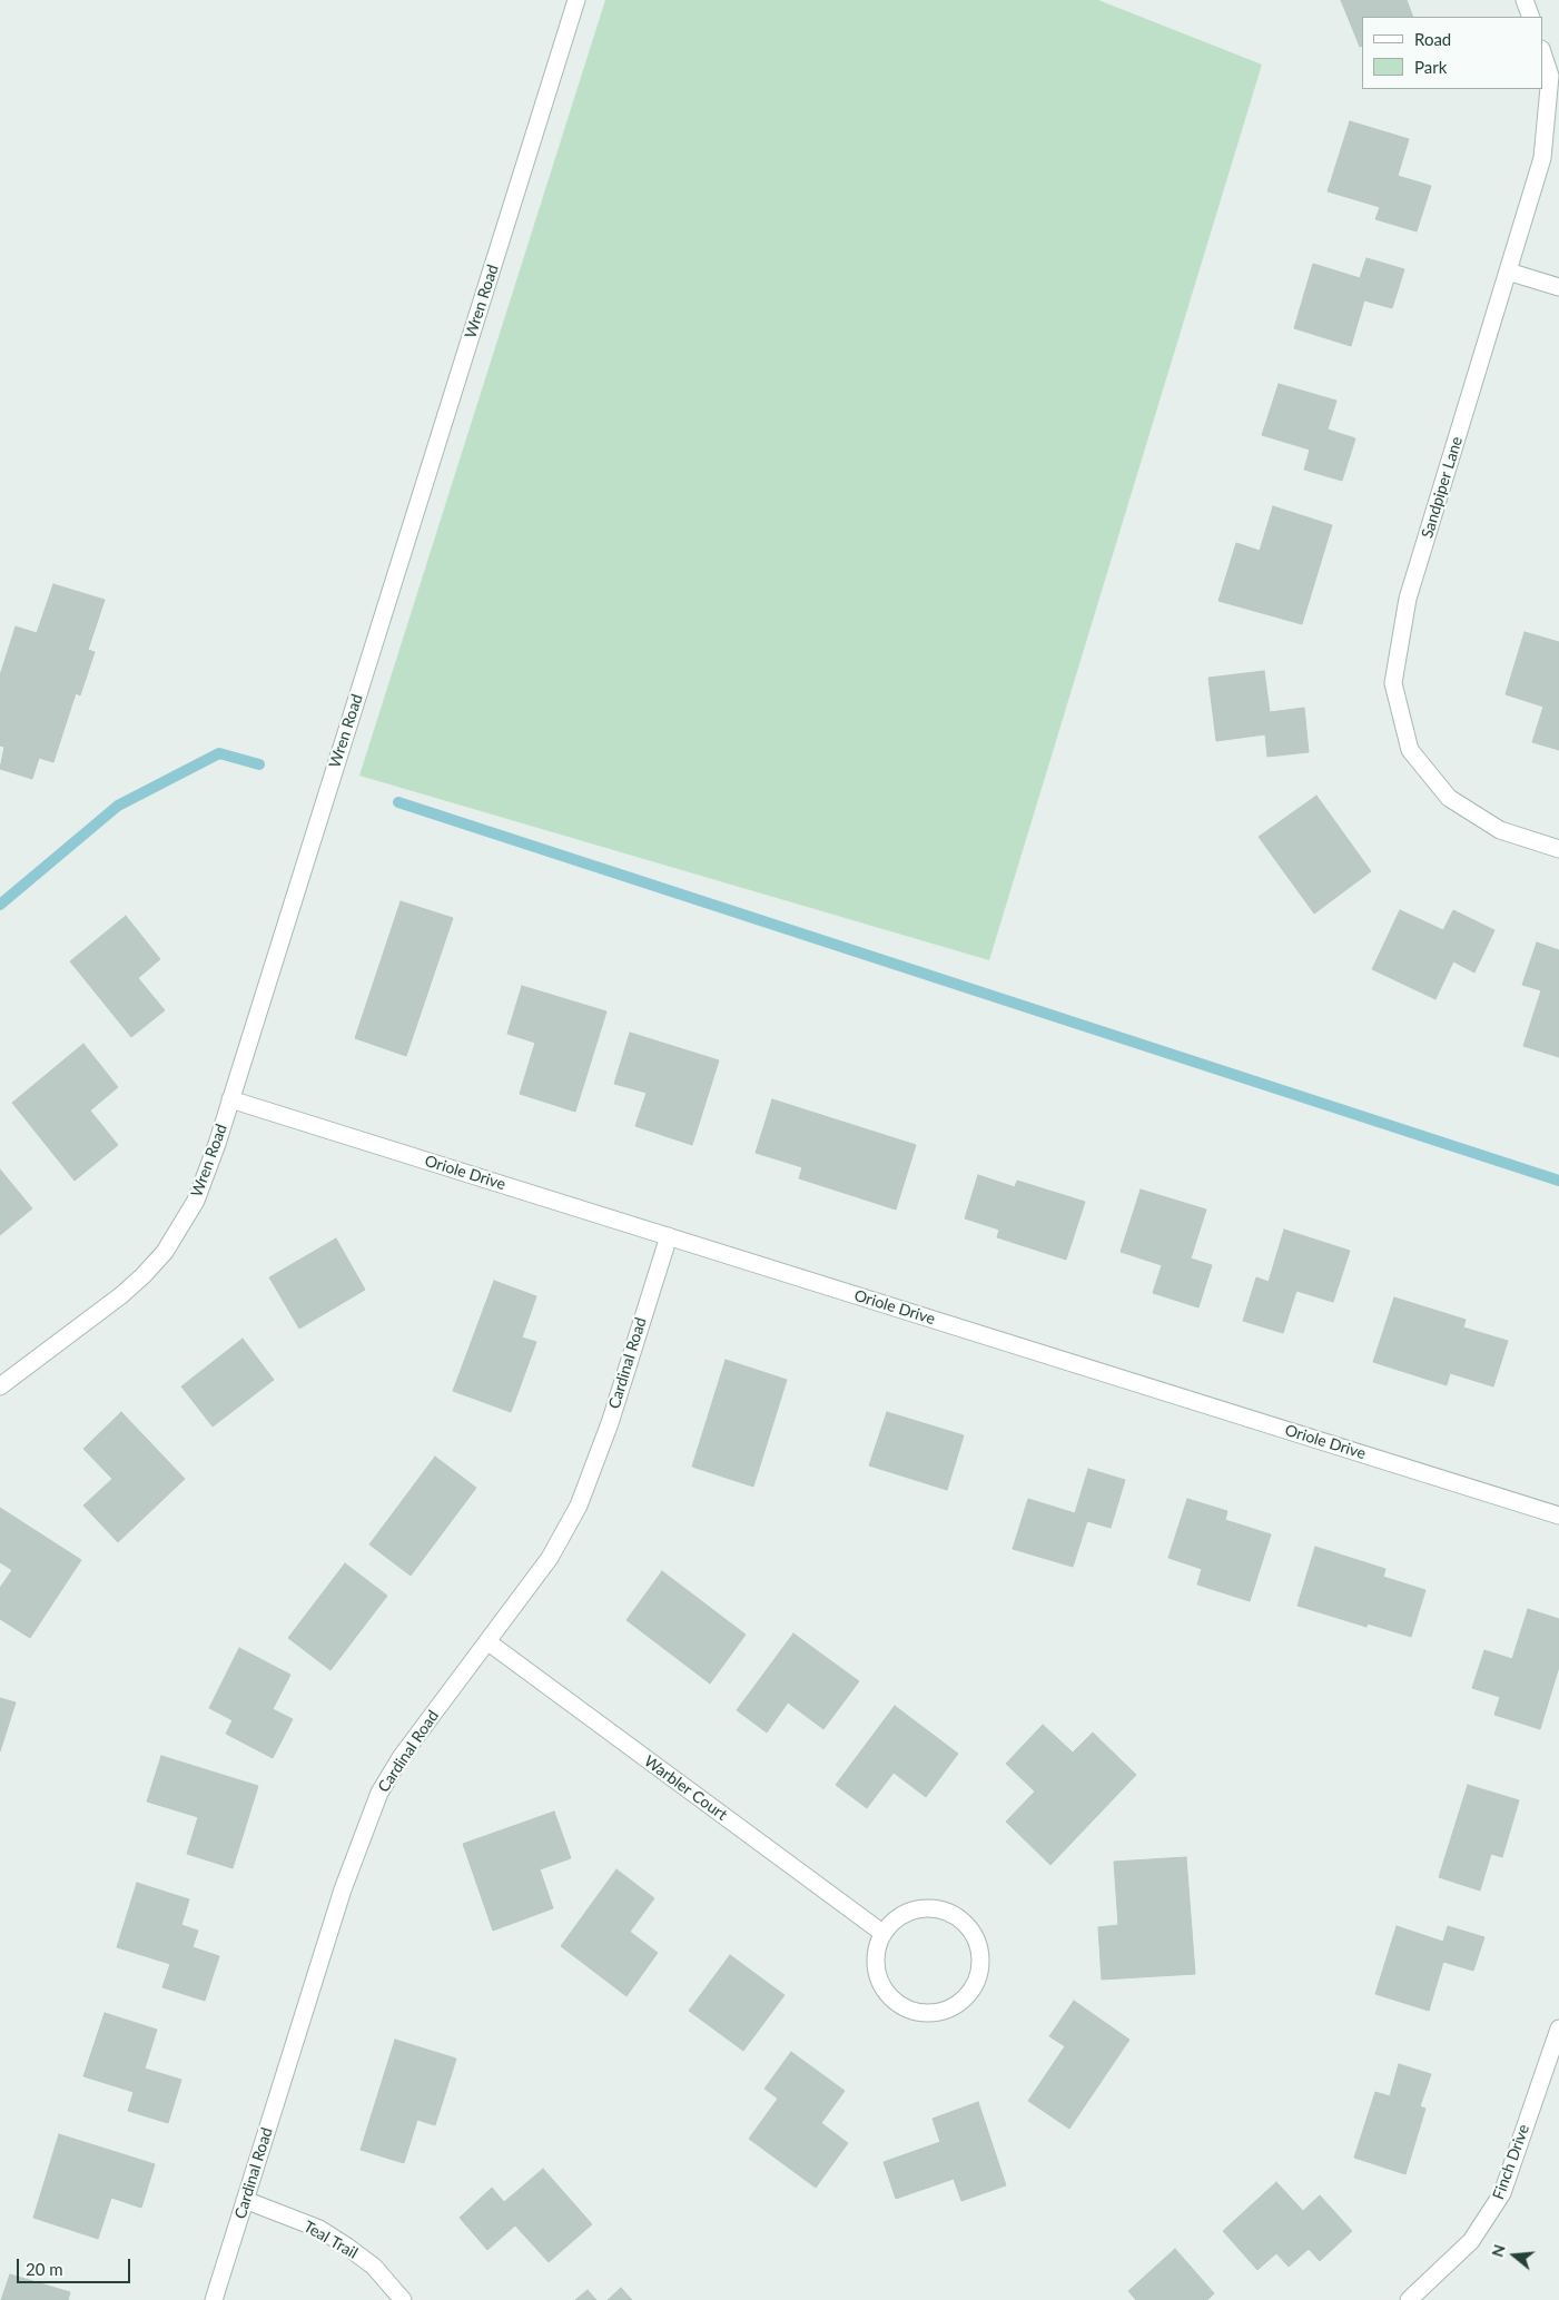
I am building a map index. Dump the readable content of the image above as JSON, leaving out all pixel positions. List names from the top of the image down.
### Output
{
  "streets": {
    "street": [
      "Wren Road",
      "Sandpiper Lane",
      "Oriole Drive",
      "Cardinal Road",
      "Warbler Court",
      "Finch Drive",
      "Teal Trail"
    ]
  },
  "crossings": [
    ["Wren Road", "Oriole Drive"],
    ["Oriole Drive", "Cardinal Road"],
    ["Cardinal Road", "Warbler Court"],
    ["Cardinal Road", "Teal Trail"]
  ],
  "legend": ["Road", "Park"],
  "scale_bar": "20 m",
  "north": "left"
}
